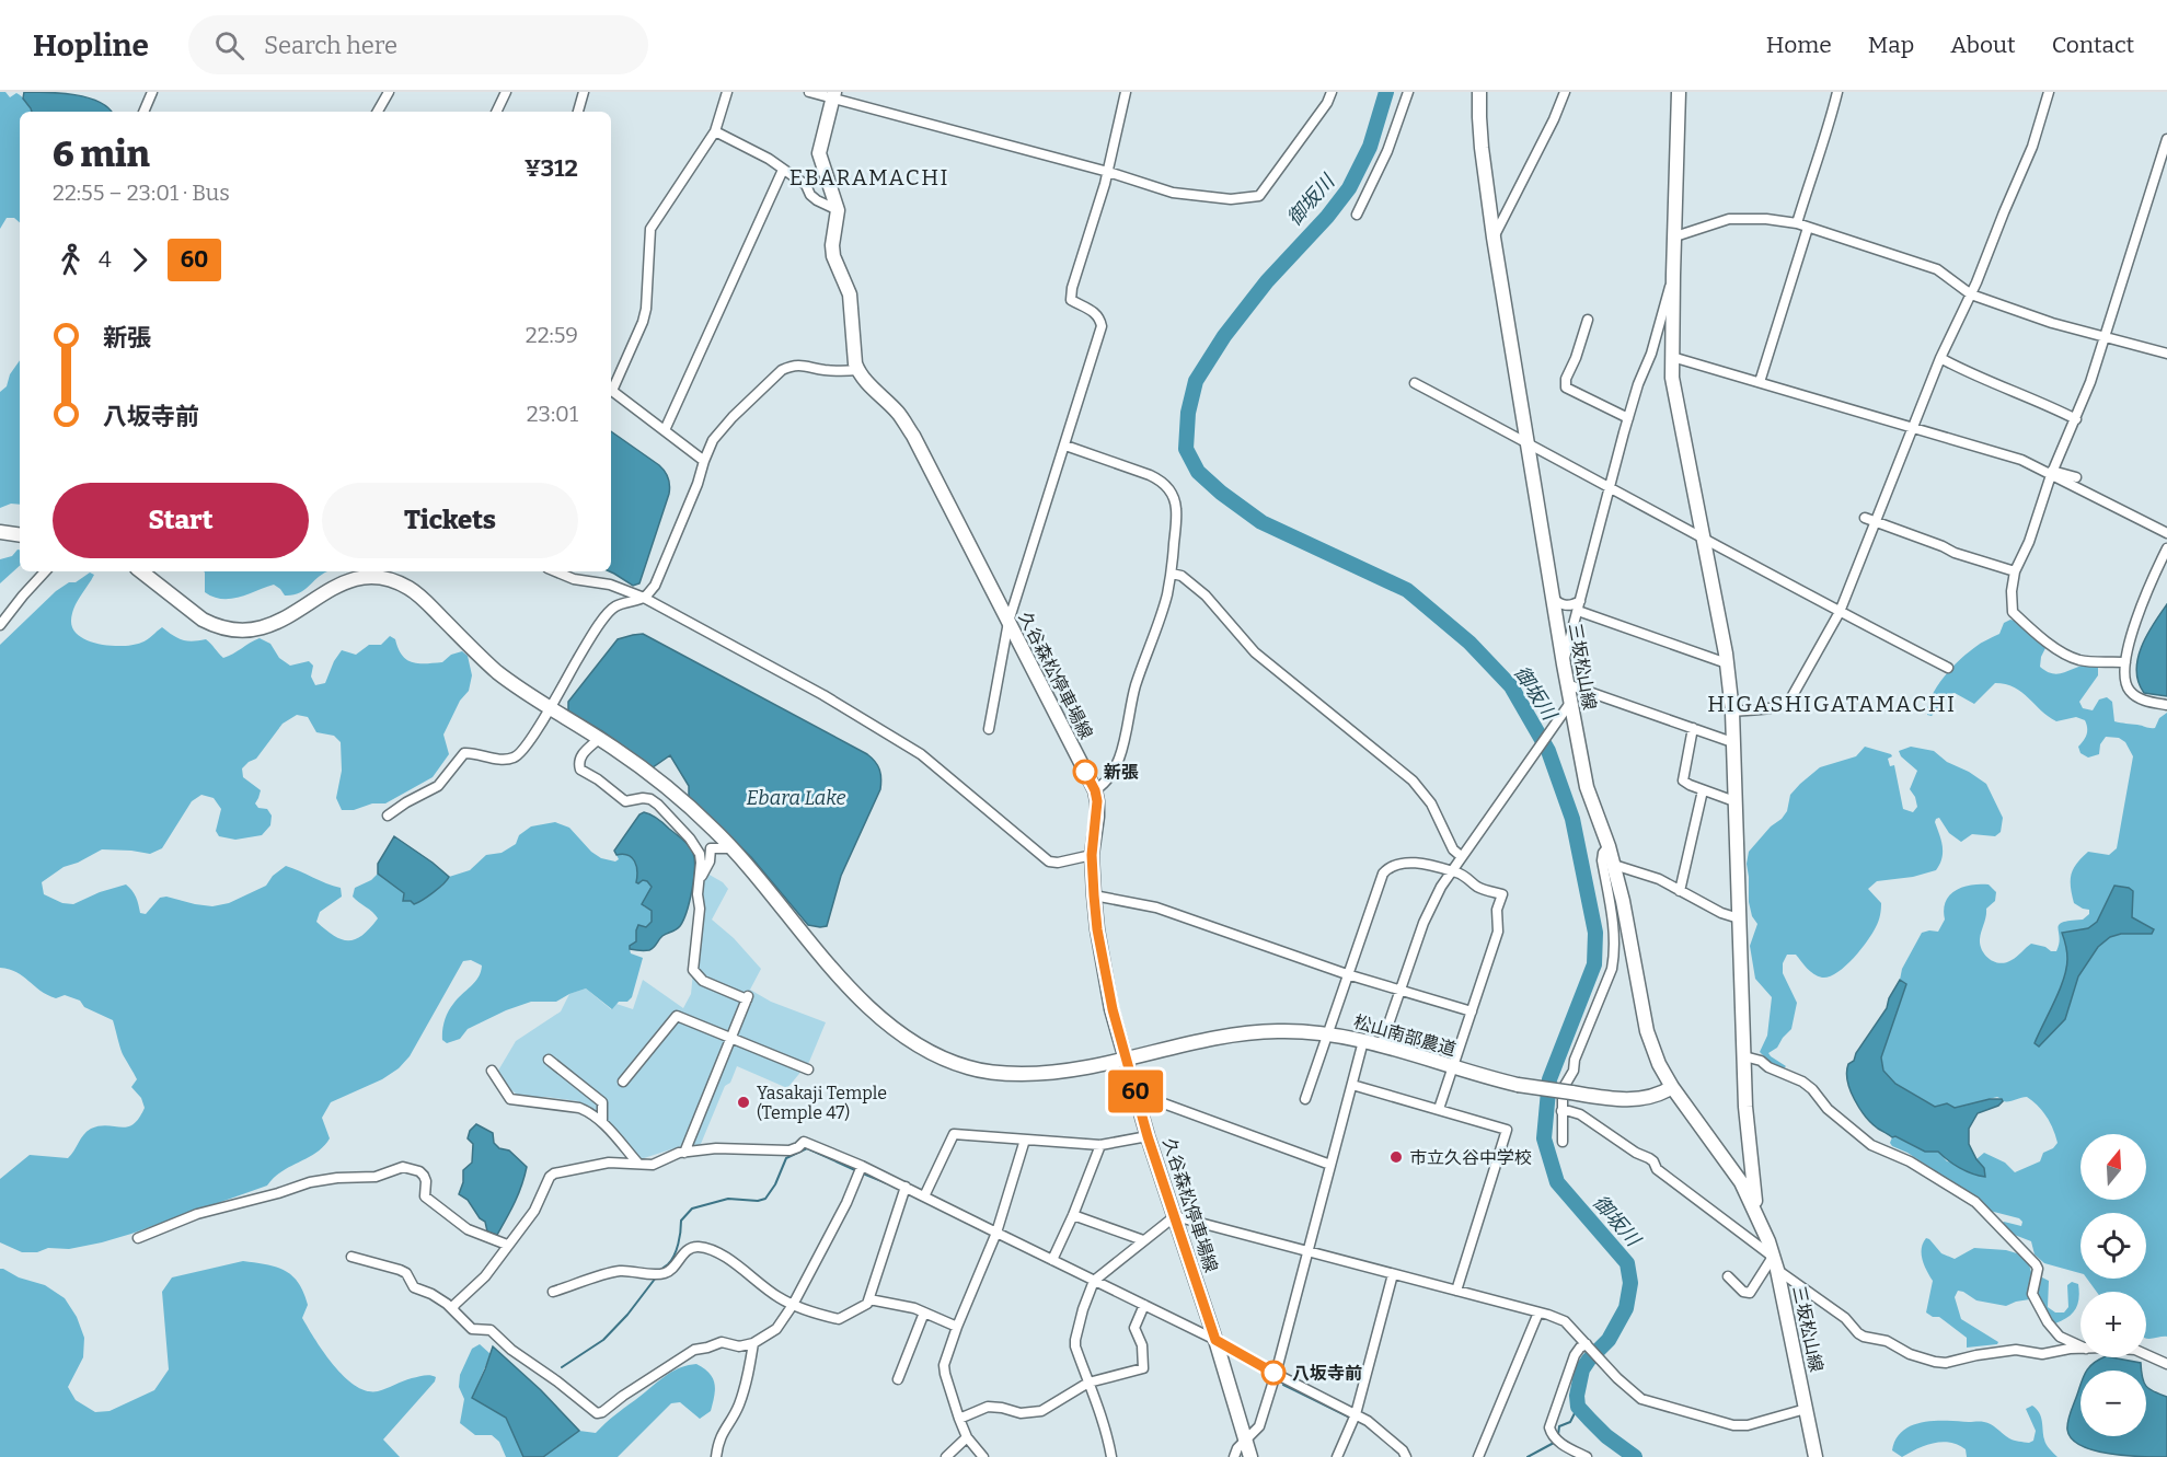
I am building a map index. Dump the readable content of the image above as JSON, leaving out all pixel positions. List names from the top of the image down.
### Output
{
  "streets": {
    "main road": ["三坂松山線", "久谷森松停車場線", "松山南部農道"]
  },
  "crossings": [
    ["三坂松山線", "松山南部農道"],
    ["久谷森松停車場線", "松山南部農道"]
  ],
  "districts": ["EBARAMACHI", "HIGASHIGATAMACHI"],
  "water": ["御坂川", "Ebara Lake"],
  "places": [
    "新張",
    "Yasakaji Temple (Temple 47)",
    "市立久谷中学校",
    "八坂寺前"
  ],
  "lines": ["bus line 60"],
  "north": "top",
  "page": {
    "header": "Hopline",
    "search": "Search here",
    "nav": [
      "Home",
      "Map",
      "About",
      "Contact"
    ],
    "on_map": "60",
    "heading": ["6 min", "22:55 – 23:01 · Bus", "¥312"],
    "legs": ["4", "60"],
    "list": [
      {
        "name": "新張",
        "value": "22:59"
      },
      {
        "name": "八坂寺前",
        "value": "23:01"
      }
    ],
    "buttons": ["Start", "Tickets"],
    "map_buttons": ["+", "−"]
  }
}
